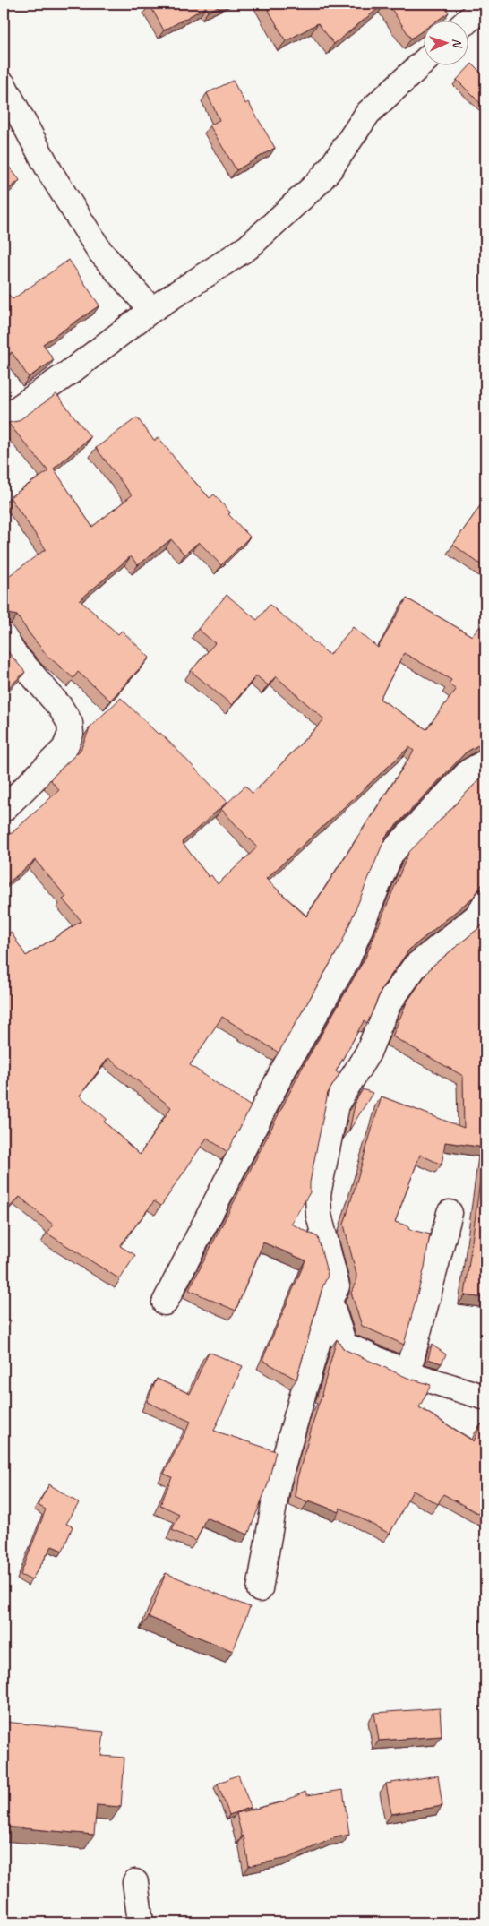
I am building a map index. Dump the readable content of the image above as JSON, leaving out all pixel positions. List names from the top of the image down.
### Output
{
  "north": "right"
}
